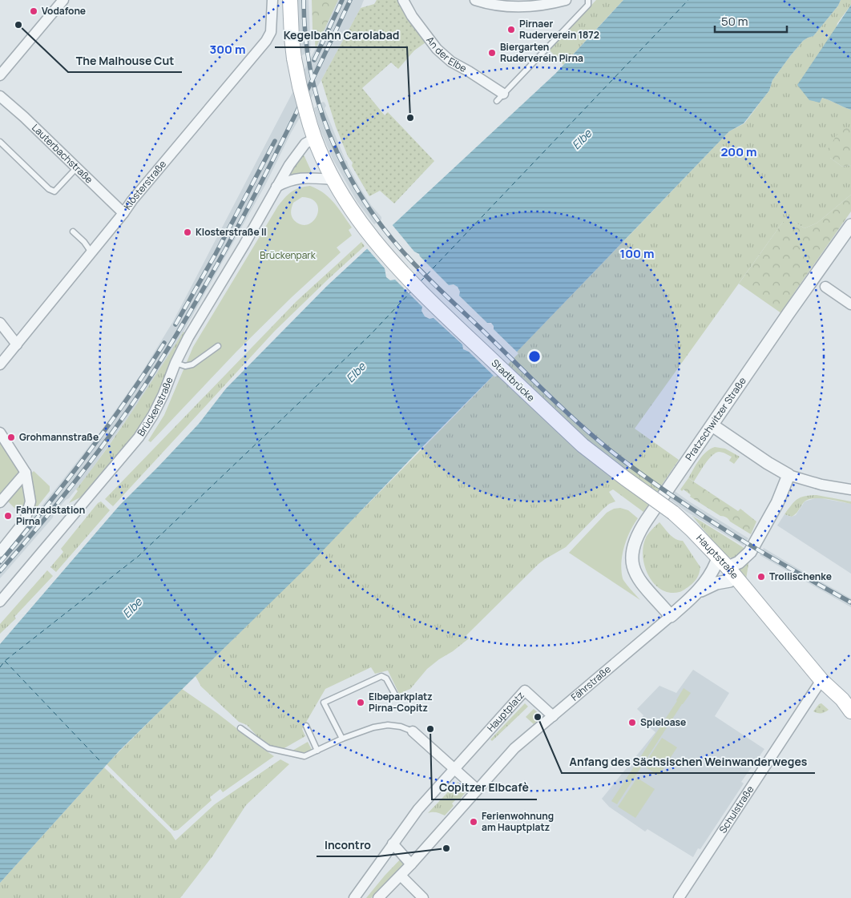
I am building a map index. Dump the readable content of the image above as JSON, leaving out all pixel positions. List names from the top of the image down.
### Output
{
  "streets": {
    "main road": ["Stadtbrücke", "Hauptstraße"],
    "street": [
      "An der Elbe",
      "Lauterbachstraße",
      "Klosterstraße",
      "Brückenstraße",
      "Pratzschwitzer Straße",
      "Fährstraße",
      "Hauptplatz",
      "Schulstraße"
    ]
  },
  "crossings": [
    ["Lauterbachstraße", "Klosterstraße"],
    ["Stadtbrücke", "Brückenstraße"],
    ["Stadtbrücke", "Hauptstraße"],
    ["Pratzschwitzer Straße", "Fährstraße"],
    ["Hauptstraße", "Schulstraße"],
    ["Fährstraße", "Hauptplatz"]
  ],
  "water": ["Elbe"],
  "parks": ["Brückenpark"],
  "places": [
    "Vodafone",
    "The Malhouse Cut",
    "Pirnaer Ruderverein 1872",
    "Biergarten Ruderverein Pirna",
    "Kegelbahn Carolabad",
    "Klosterstraße II",
    "Grohmannstraße",
    "Fahrradstation Pirna",
    "Trollischenke",
    "Elbeparkplatz Pirna-Copitz",
    "Anfang des Sächsischen Weinwanderweges",
    "Spieloase",
    "Copitzer Elbcafè",
    "Ferienwohnung am Hauptplatz",
    "Incontro"
  ],
  "scale_bar": "50 m",
  "rings": ["300 m", "200 m", "100 m"]
}
